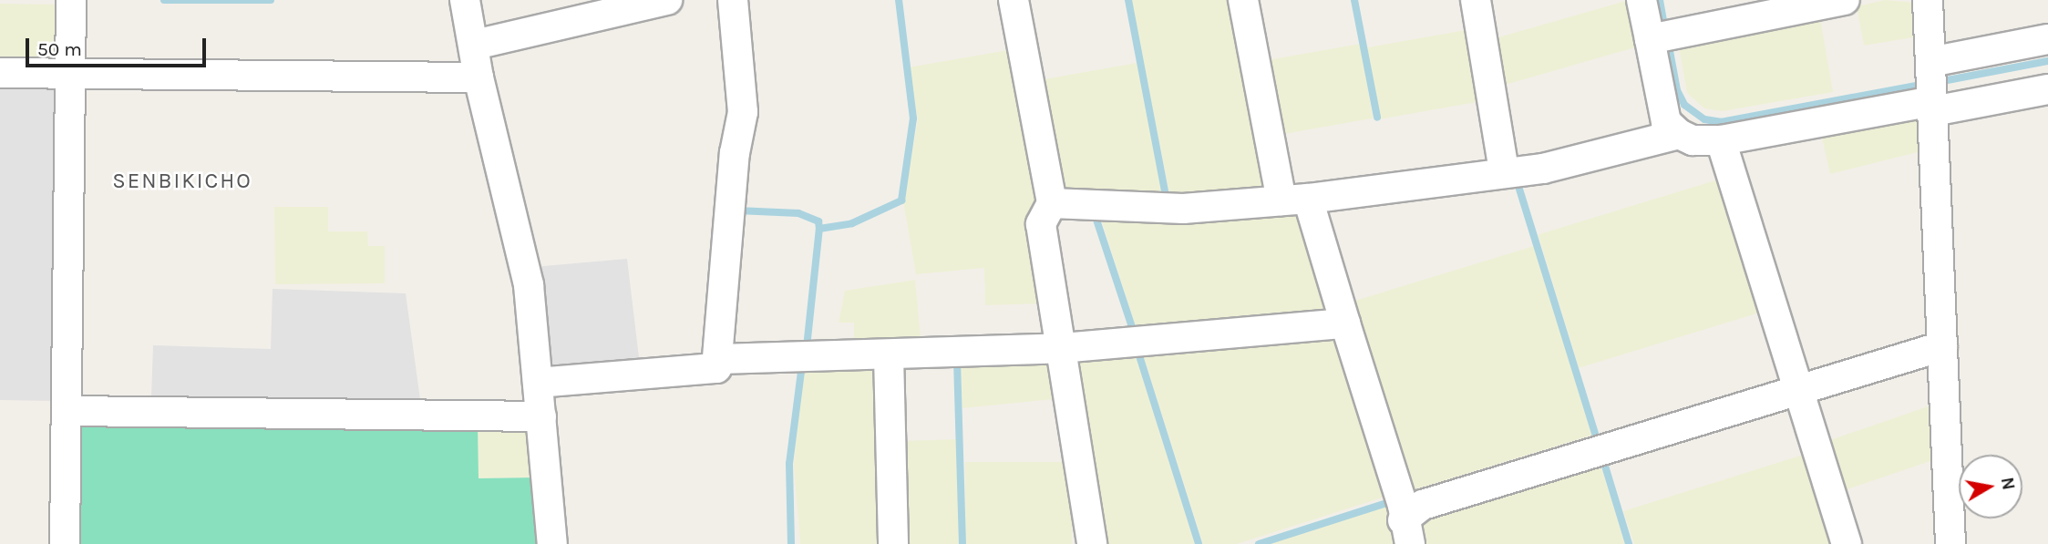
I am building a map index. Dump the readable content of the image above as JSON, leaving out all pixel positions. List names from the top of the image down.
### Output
{
  "districts": ["SENBIKICHO"],
  "scale_bar": "50 m",
  "north": "right"
}
